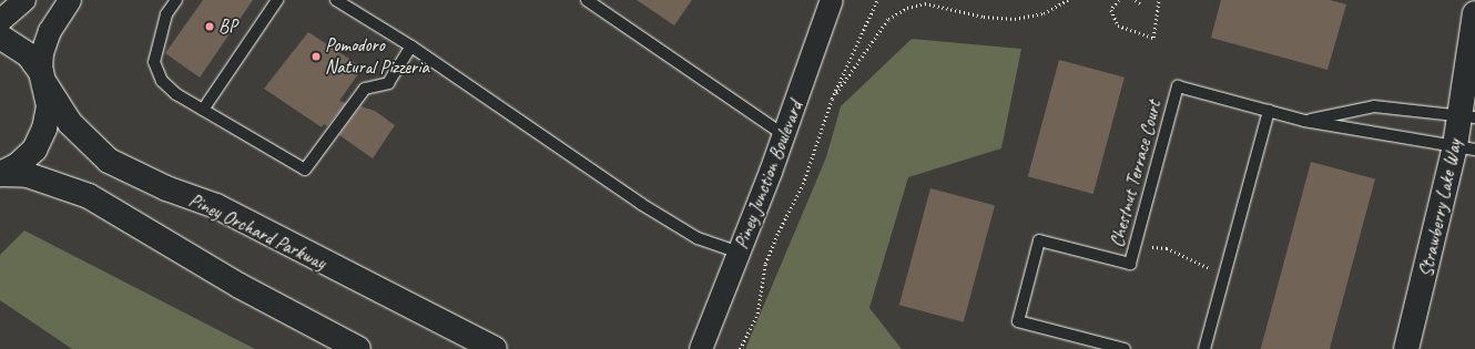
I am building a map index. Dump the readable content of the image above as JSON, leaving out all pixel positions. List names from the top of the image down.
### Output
{
  "streets": {
    "street": ["Piney Junction Boulevard", "Strawberry Lake Way", "Piney Orchard Parkway"],
    "lane": ["Chestnut Terrace Court"]
  },
  "crossings": [
    ["Chestnut Terrace Court", "Strawberry Lake Way"]
  ],
  "places": ["BP", "Pomodoro Natural Pizzeria"]
}
